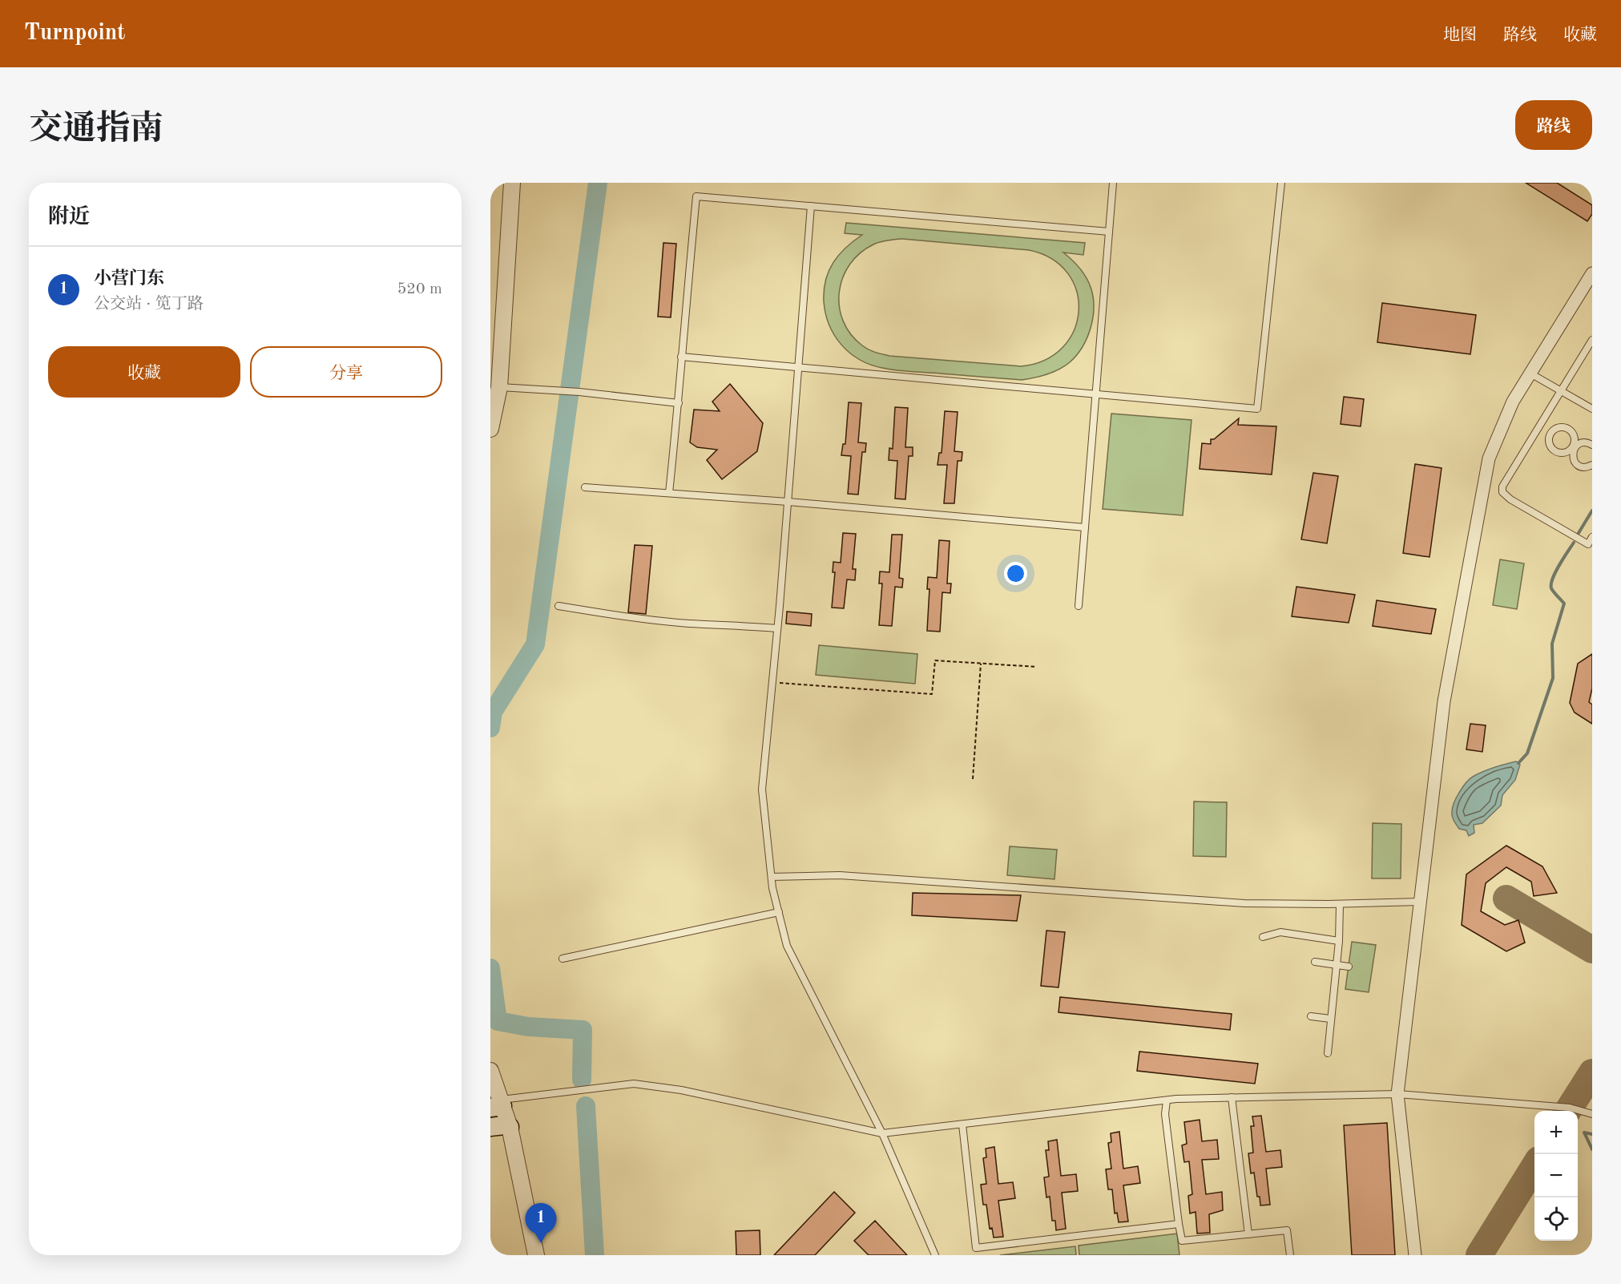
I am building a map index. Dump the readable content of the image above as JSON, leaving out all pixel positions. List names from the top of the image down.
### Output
{
  "page": {
    "header": "Turnpoint",
    "nav": ["地图", "路线", "收藏"],
    "title": "交通指南",
    "buttons": [
      "路线",
      ["收藏", "分享"]
    ],
    "heading": "附近",
    "list": [
      {
        "mark": "1",
        "name": "小营门东",
        "note": "公交站 · 笕丁路",
        "value": "520 m"
      }
    ],
    "map_buttons": ["+", "−"],
    "pins": "1"
  }
}
